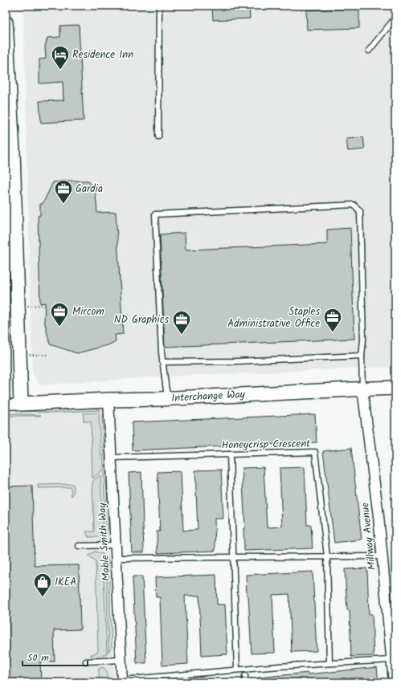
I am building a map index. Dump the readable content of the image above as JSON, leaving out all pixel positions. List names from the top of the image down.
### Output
{
  "streets": {
    "street": ["Interchange Way", "Millway Avenue", "Mable Smith Way"],
    "lane": ["Honeycrisp Crescent"]
  },
  "crossings": [
    ["Interchange Way", "Millway Avenue"],
    ["Interchange Way", "Mable Smith Way"],
    ["Honeycrisp Crescent", "Mable Smith Way"]
  ],
  "places": {
    "hotel": ["Residence Inn"],
    "office": [
      "Gardia",
      "Mircom",
      "Staples Administrative Office",
      "ND Graphics"
    ],
    "shop": ["IKEA"]
  },
  "scale_bar": "50 m"
}
